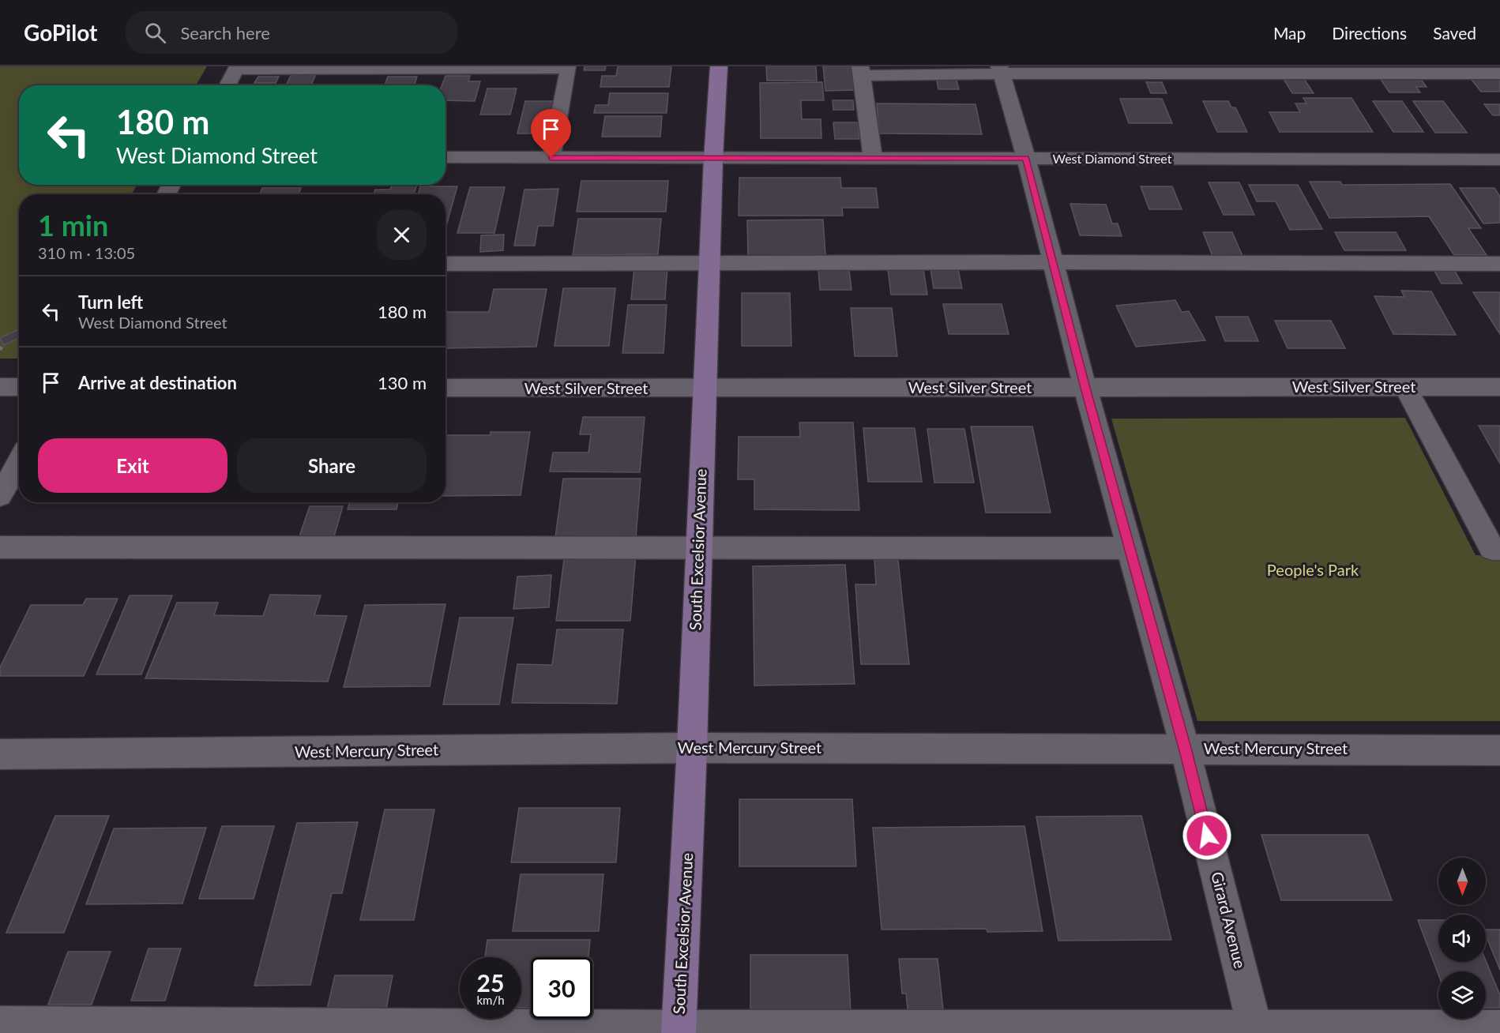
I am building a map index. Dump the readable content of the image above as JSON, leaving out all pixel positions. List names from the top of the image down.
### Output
{
  "streets": {
    "main road": ["South Excelsior Avenue"],
    "street": [
      "West Diamond Street",
      "West Silver Street",
      "West Mercury Street",
      "Girard Avenue"
    ]
  },
  "crossings": [
    ["West Diamond Street", "South Excelsior Avenue"],
    ["West Diamond Street", "Girard Avenue"],
    ["West Silver Street", "South Excelsior Avenue"],
    ["West Silver Street", "Girard Avenue"],
    ["South Excelsior Avenue", "West Mercury Street"],
    ["West Mercury Street", "Girard Avenue"]
  ],
  "parks": ["People's Park"],
  "north": "bottom",
  "page": {
    "header": "GoPilot",
    "search": "Search here",
    "nav": ["Map", "Directions", "Saved"],
    "turn": ["180 m", "West Diamond Street"],
    "heading": ["1 min", "310 m · 13:05"],
    "list": [
      {
        "name": "Turn left",
        "note": "West Diamond Street",
        "value": "180 m"
      },
      {
        "name": "Arrive at destination",
        "value": "130 m"
      }
    ],
    "buttons": ["Exit", "Share"],
    "speed": "25 km/h",
    "limit": "30"
  }
}
